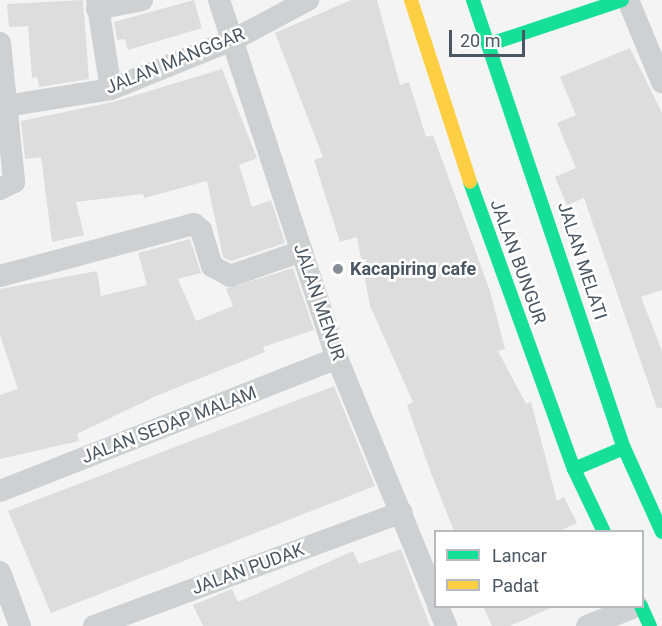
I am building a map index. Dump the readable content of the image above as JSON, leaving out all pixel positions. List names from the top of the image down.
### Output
{
  "streets": {
    "main road": ["JALAN MELATI", "JALAN BUNGUR"],
    "street": [
      "JALAN MANGGAR",
      "JALAN MENUR",
      "JALAN SEDAP MALAM",
      "JALAN PUDAK"
    ]
  },
  "crossings": [
    ["JALAN MANGGAR", "JALAN MENUR"],
    ["JALAN MENUR", "JALAN SEDAP MALAM"],
    ["JALAN MENUR", "JALAN PUDAK"]
  ],
  "places": ["Kacapiring cafe"],
  "legend": ["Lancar", "Padat"],
  "scale_bar": "20 m"
}
